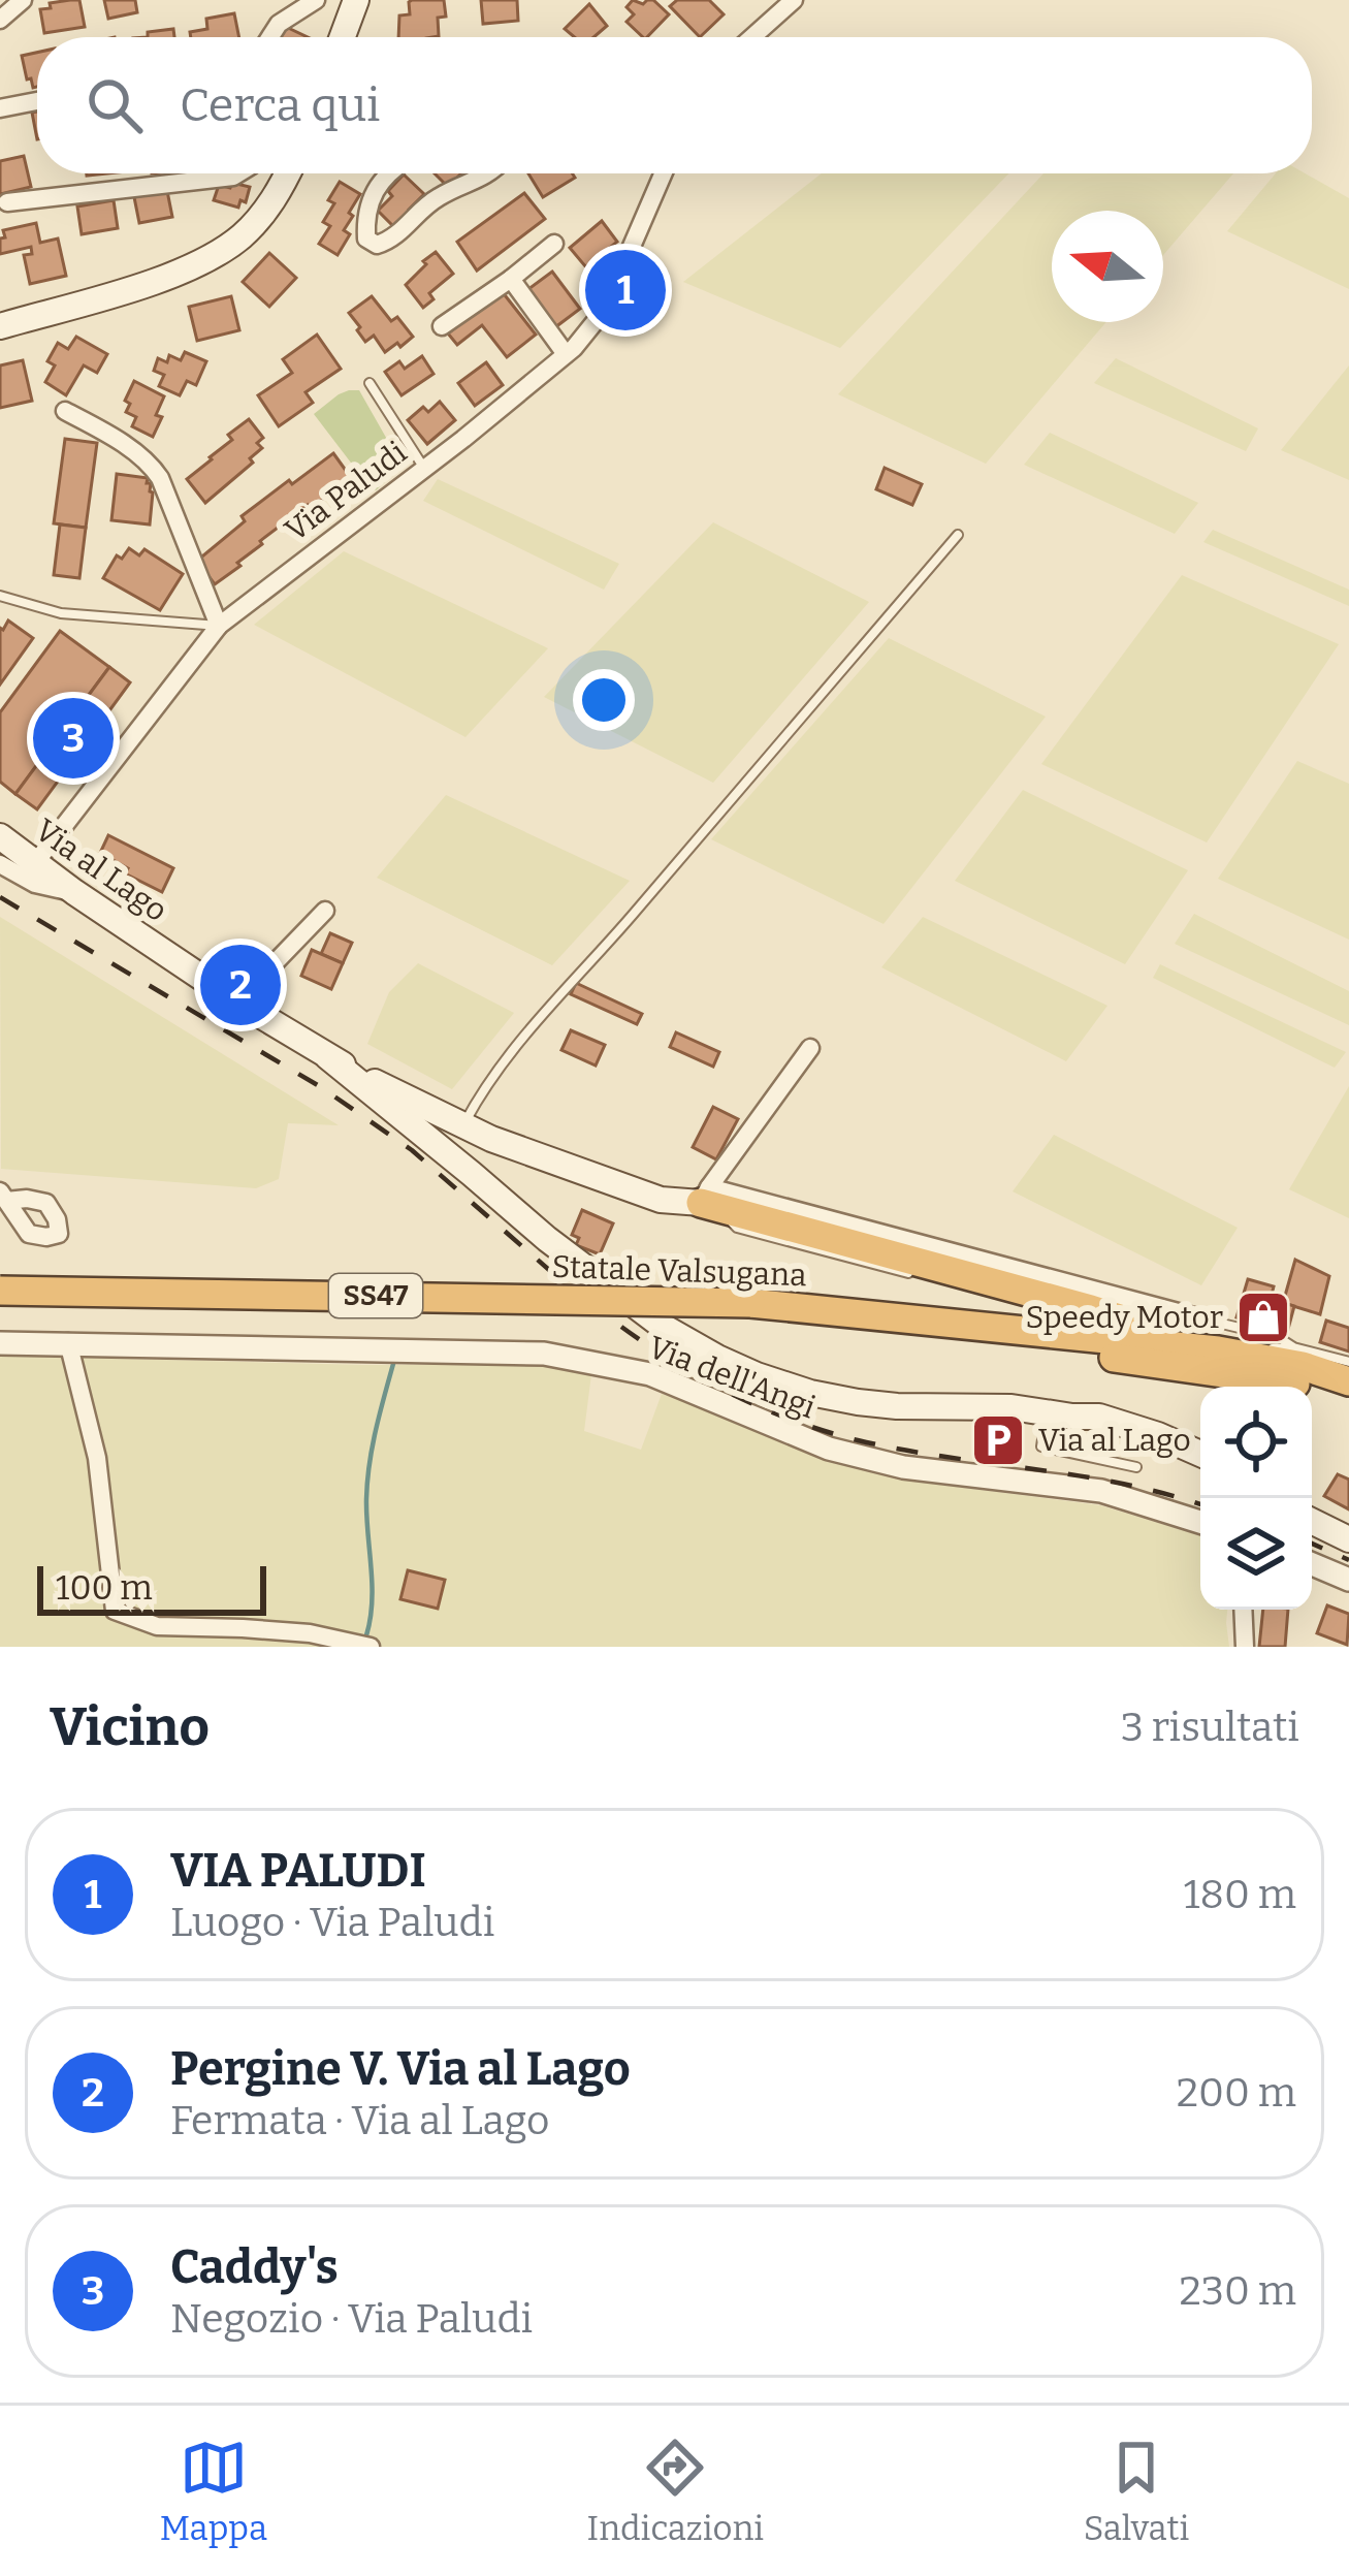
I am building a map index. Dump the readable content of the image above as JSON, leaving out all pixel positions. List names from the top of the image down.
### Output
{
  "streets": {
    "highway": ["Statale Valsugana", "SS47"],
    "main road": ["Via al Lago"],
    "street": ["Via Paludi", "Via dell'Angi"]
  },
  "crossings": [
    ["Via Paludi", "Via al Lago"]
  ],
  "places": {
    "shop": ["Speedy Motor"],
    "parking": ["Via al Lago"]
  },
  "scale_bar": "100 m",
  "north": "left",
  "page": {
    "search": "Cerca qui",
    "pins": ["1", "3", "2"],
    "scale": "100 m",
    "heading": ["Vicino", "3 risultati"],
    "list": [
      {
        "mark": "1",
        "name": "VIA PALUDI",
        "note": "Luogo · Via Paludi",
        "value": "180 m"
      },
      {
        "mark": "2",
        "name": "Pergine V. Via al Lago",
        "note": "Fermata · Via al Lago",
        "value": "200 m"
      },
      {
        "mark": "3",
        "name": "Caddy's",
        "note": "Negozio · Via Paludi",
        "value": "230 m"
      }
    ],
    "nav": ["Mappa", "Indicazioni", "Salvati"]
  }
}
